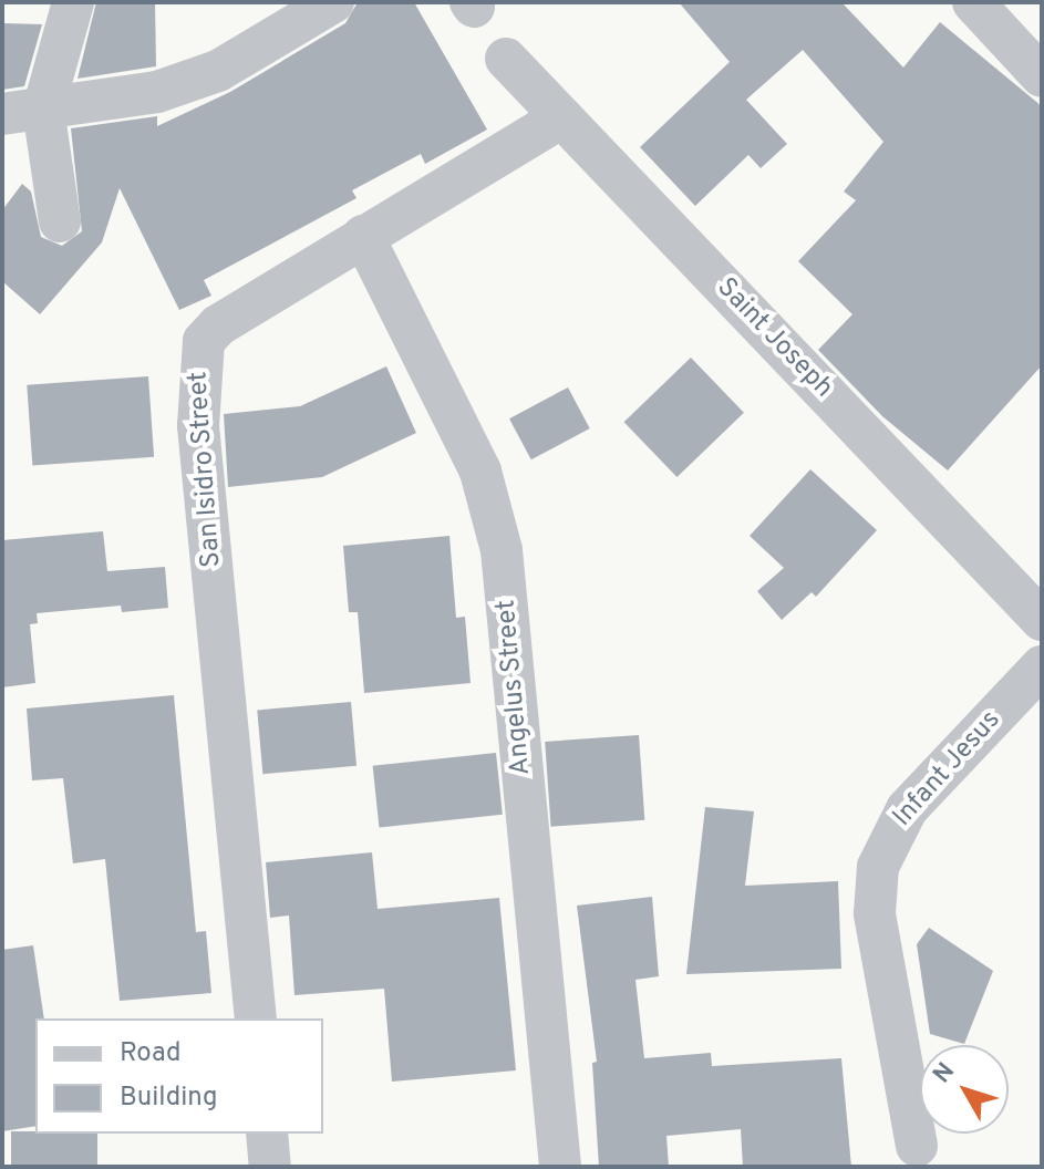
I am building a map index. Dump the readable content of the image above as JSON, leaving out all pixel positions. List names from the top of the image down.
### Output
{
  "streets": {
    "street": [
      "Saint Joseph",
      "San Isidro Street",
      "Angelus Street",
      "Infant Jesus"
    ]
  },
  "crossings": [
    ["Saint Joseph", "San Isidro Street"],
    ["San Isidro Street", "Angelus Street"]
  ],
  "legend": ["Road", "Building"],
  "north": "top left"
}
